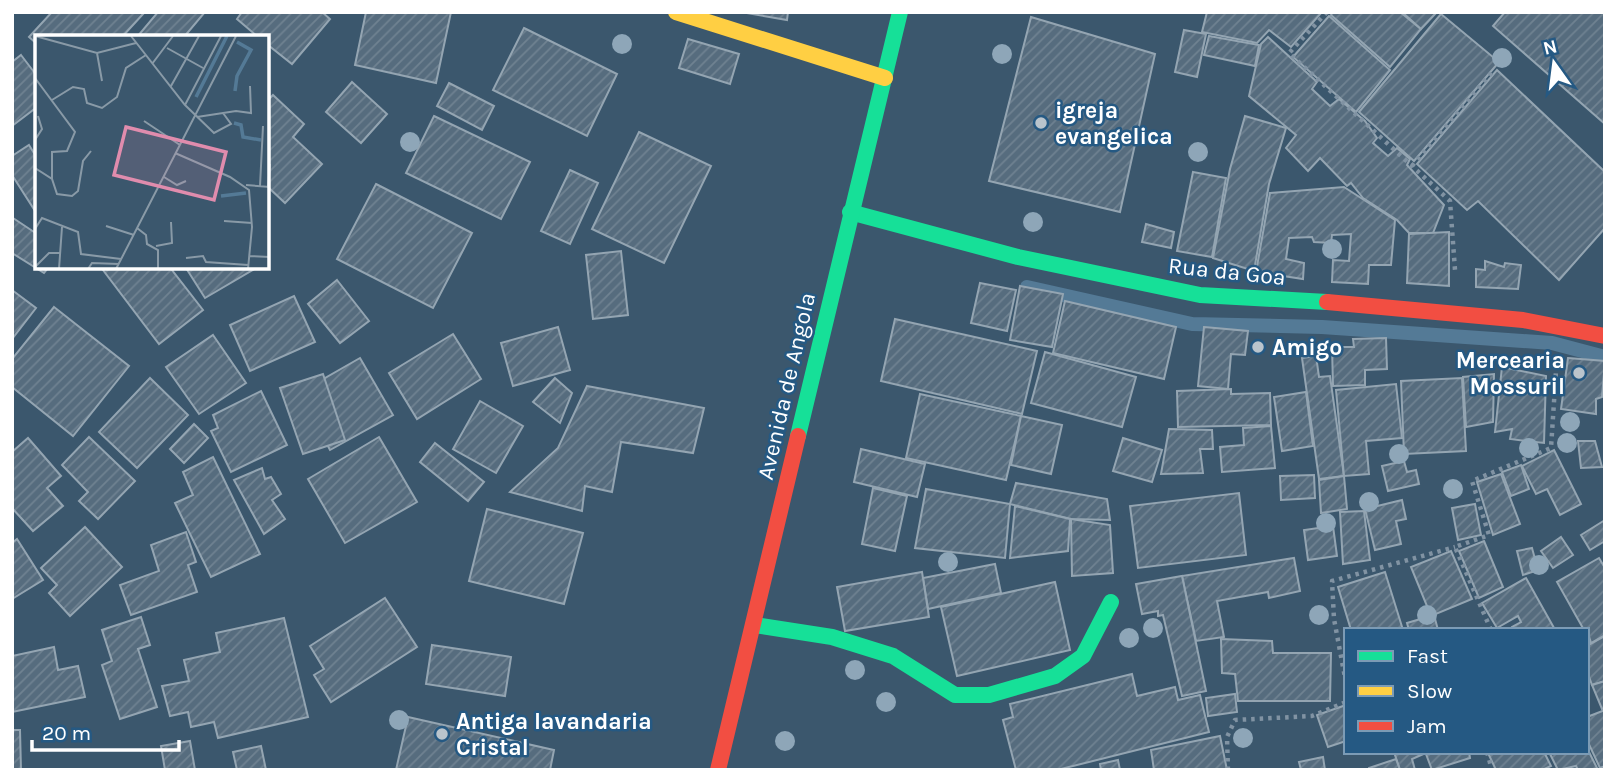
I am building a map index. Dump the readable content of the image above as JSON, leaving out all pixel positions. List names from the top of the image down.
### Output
{
  "streets": {
    "street": ["Rua da Goa", "Avenida de Angola"]
  },
  "crossings": [
    ["Rua da Goa", "Avenida de Angola"]
  ],
  "places": [
    "igreja evangelica",
    "Amigo",
    "Mercearia Mossuril",
    "Antiga lavandaria Cristal"
  ],
  "legend": ["Fast", "Slow", "Jam"],
  "scale_bar": "20 m",
  "north": "top"
}
